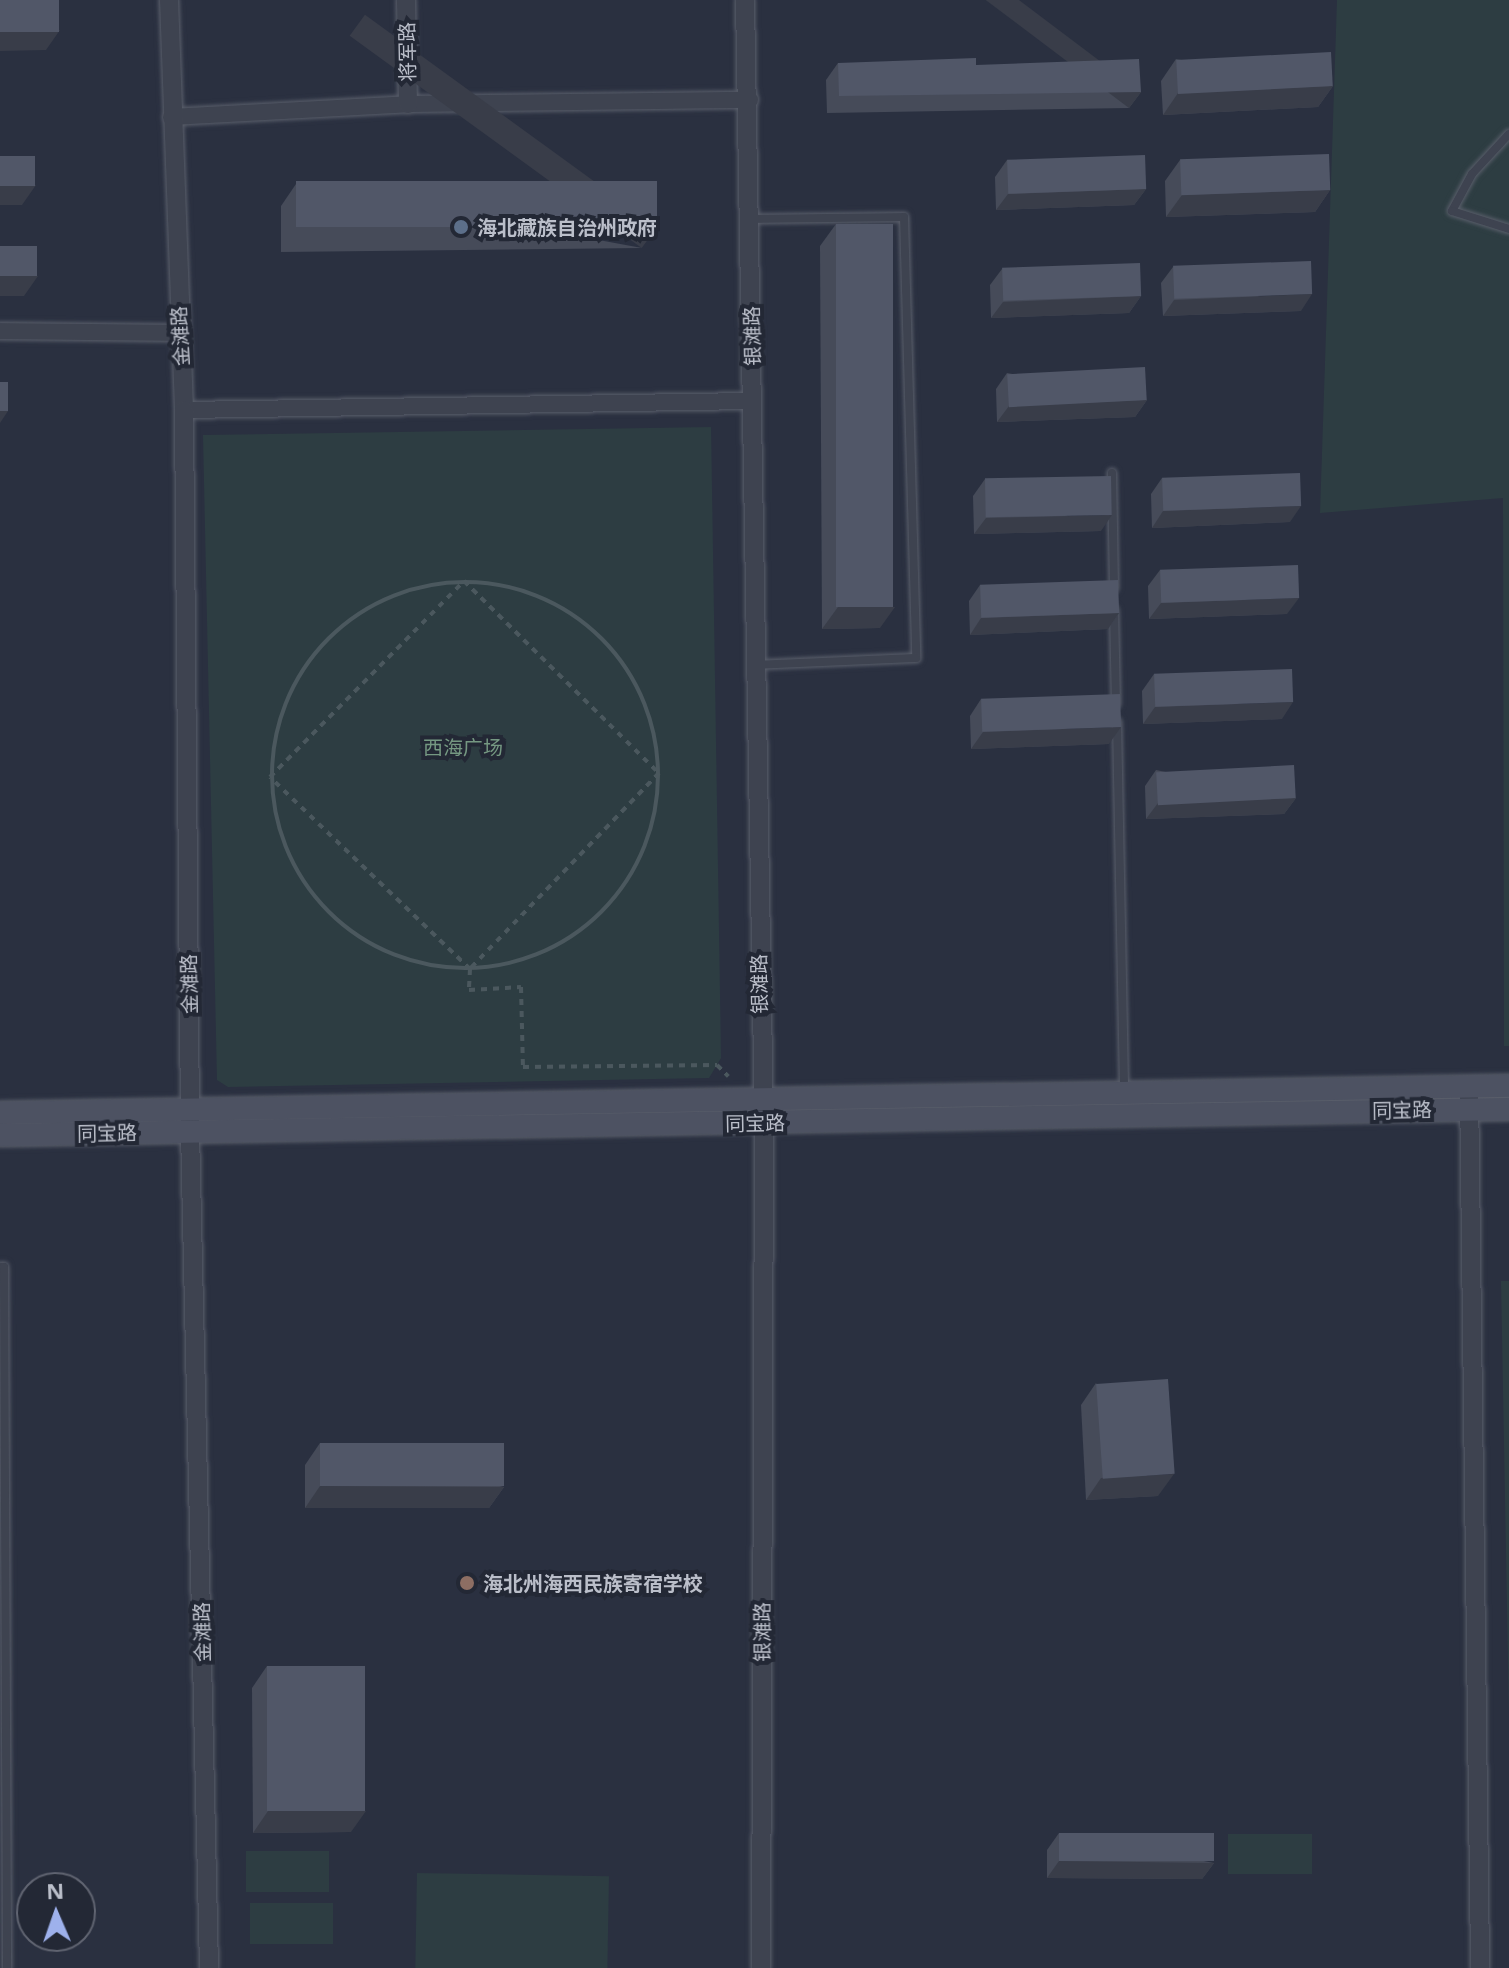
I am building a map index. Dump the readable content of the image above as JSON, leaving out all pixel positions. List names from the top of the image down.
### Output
{
  "streets": {
    "main road": ["同宝路"],
    "street": ["将军路", "金滩路", "银滩路"]
  },
  "crossings": [
    ["金滩路", "同宝路"],
    ["银滩路", "同宝路"]
  ],
  "parks": ["西海广场"],
  "places": ["海北藏族自治州政府", "海北州海西民族寄宿学校"],
  "north": "top"
}
